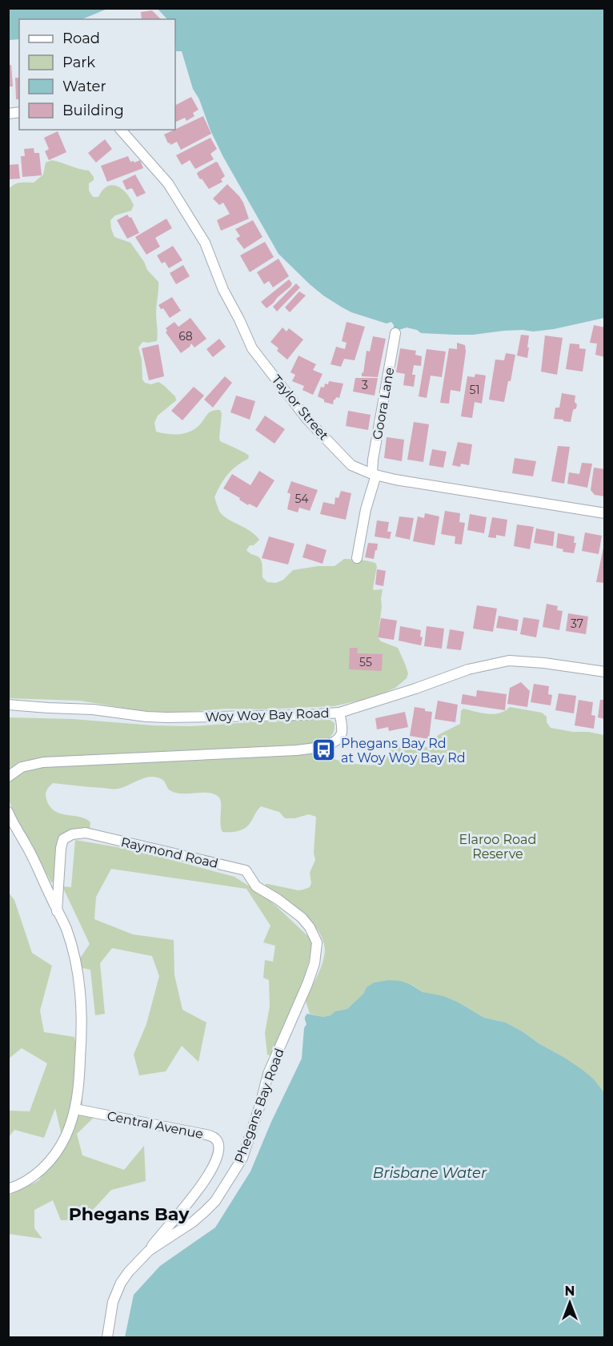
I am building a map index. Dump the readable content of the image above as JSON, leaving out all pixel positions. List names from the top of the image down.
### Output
{
  "streets": {
    "street": [
      "Goora Lane",
      "Taylor Street",
      "Woy Woy Bay Road",
      "Raymond Road",
      "Phegans Bay Road",
      "Central Avenue"
    ]
  },
  "crossings": [
    ["Goora Lane", "Taylor Street"],
    ["Raymond Road", "Phegans Bay Road"],
    ["Phegans Bay Road", "Central Avenue"]
  ],
  "districts": ["Phegans Bay"],
  "water": ["Brisbane Water"],
  "parks": ["Elaroo Road Reserve"],
  "places": {
    "bus stop": ["Phegans Bay Rd at Woy Woy Bay Rd"]
  },
  "house_numbers": [
    "68",
    "3",
    "51",
    "54",
    "37",
    "55"
  ],
  "legend": [
    "Road",
    "Park",
    "Water",
    "Building"
  ],
  "north": "top"
}
